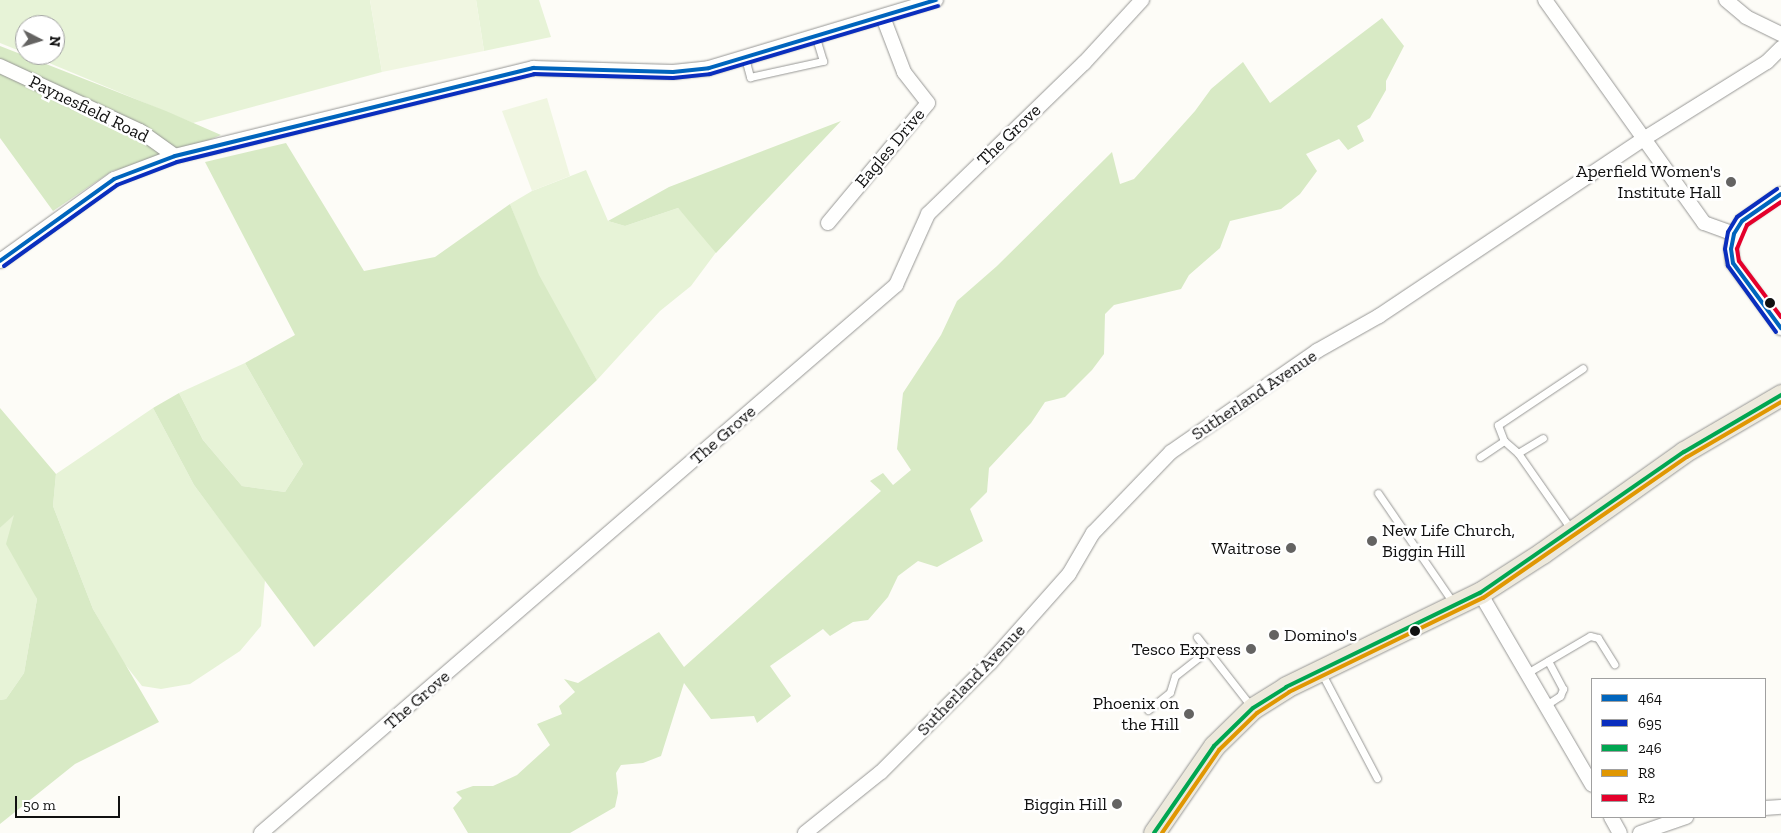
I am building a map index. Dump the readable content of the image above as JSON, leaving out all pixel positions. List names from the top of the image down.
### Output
{
  "streets": {
    "street": [
      "Paynesfield Road",
      "The Grove",
      "Eagles Drive",
      "Sutherland Avenue"
    ]
  },
  "places": [
    "Aperfield Women's Institute Hall",
    "New Life Church, Biggin Hill",
    "Waitrose",
    "Domino's",
    "Tesco Express",
    "Phoenix on the Hill",
    "Biggin Hill"
  ],
  "lines": [
    "transit line 464",
    "transit line 695",
    "transit line R2",
    "transit line 246",
    "transit line R8"
  ],
  "legend": [
    "464",
    "695",
    "246",
    "R8",
    "R2"
  ],
  "scale_bar": "50 m",
  "north": "right"
}
